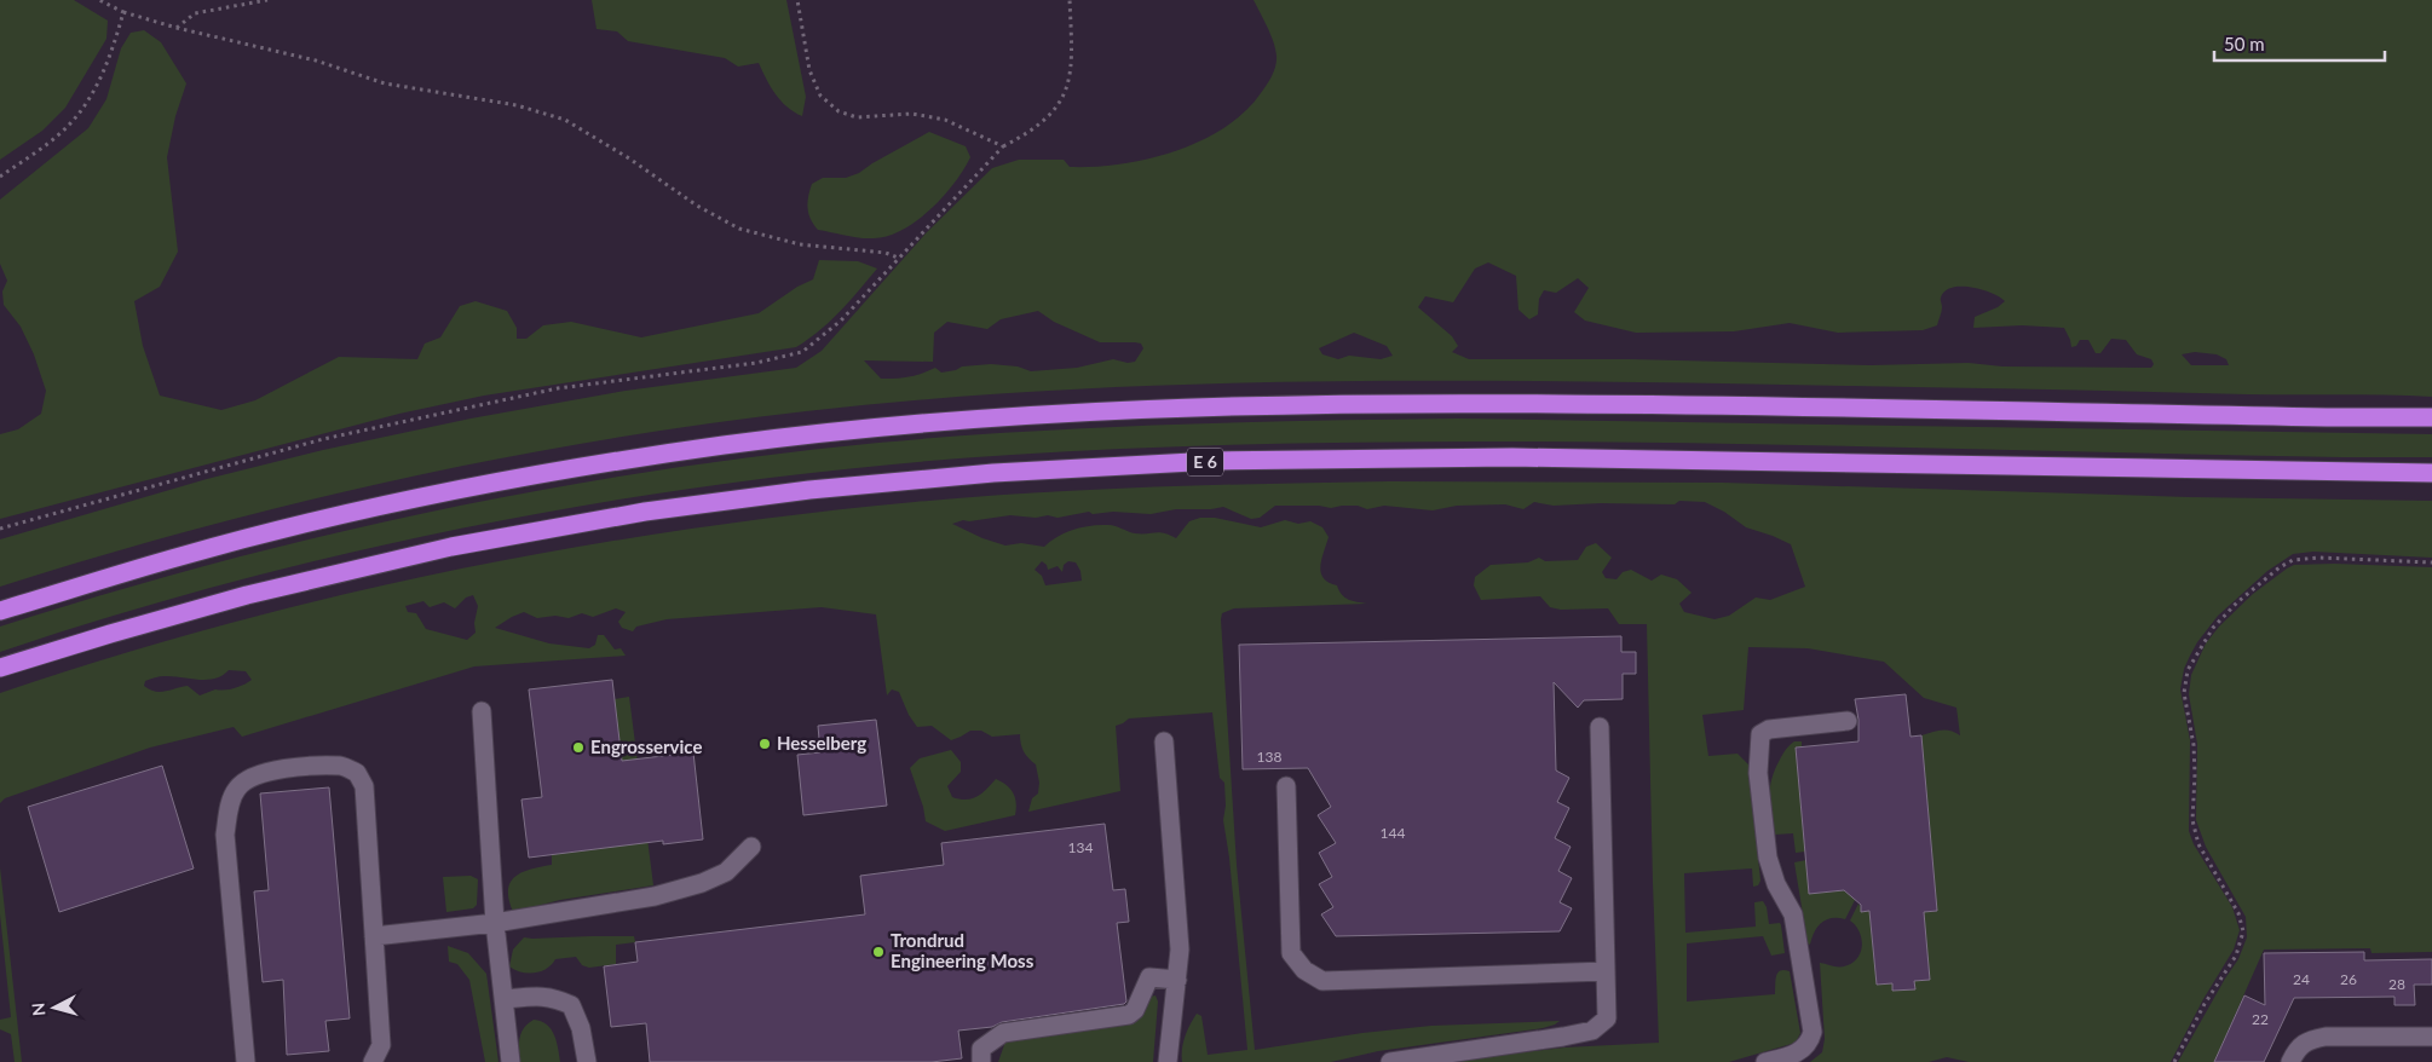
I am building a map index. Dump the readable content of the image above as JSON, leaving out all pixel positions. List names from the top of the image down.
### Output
{
  "streets": {
    "highway": ["E 6"]
  },
  "places": ["Hesselberg", "Engrosservice", "Trondrud Engineering Moss"],
  "house_numbers": [
    "138",
    "144",
    "134",
    "24",
    "26",
    "28",
    "22"
  ],
  "scale_bar": "50 m",
  "north": "left"
}
